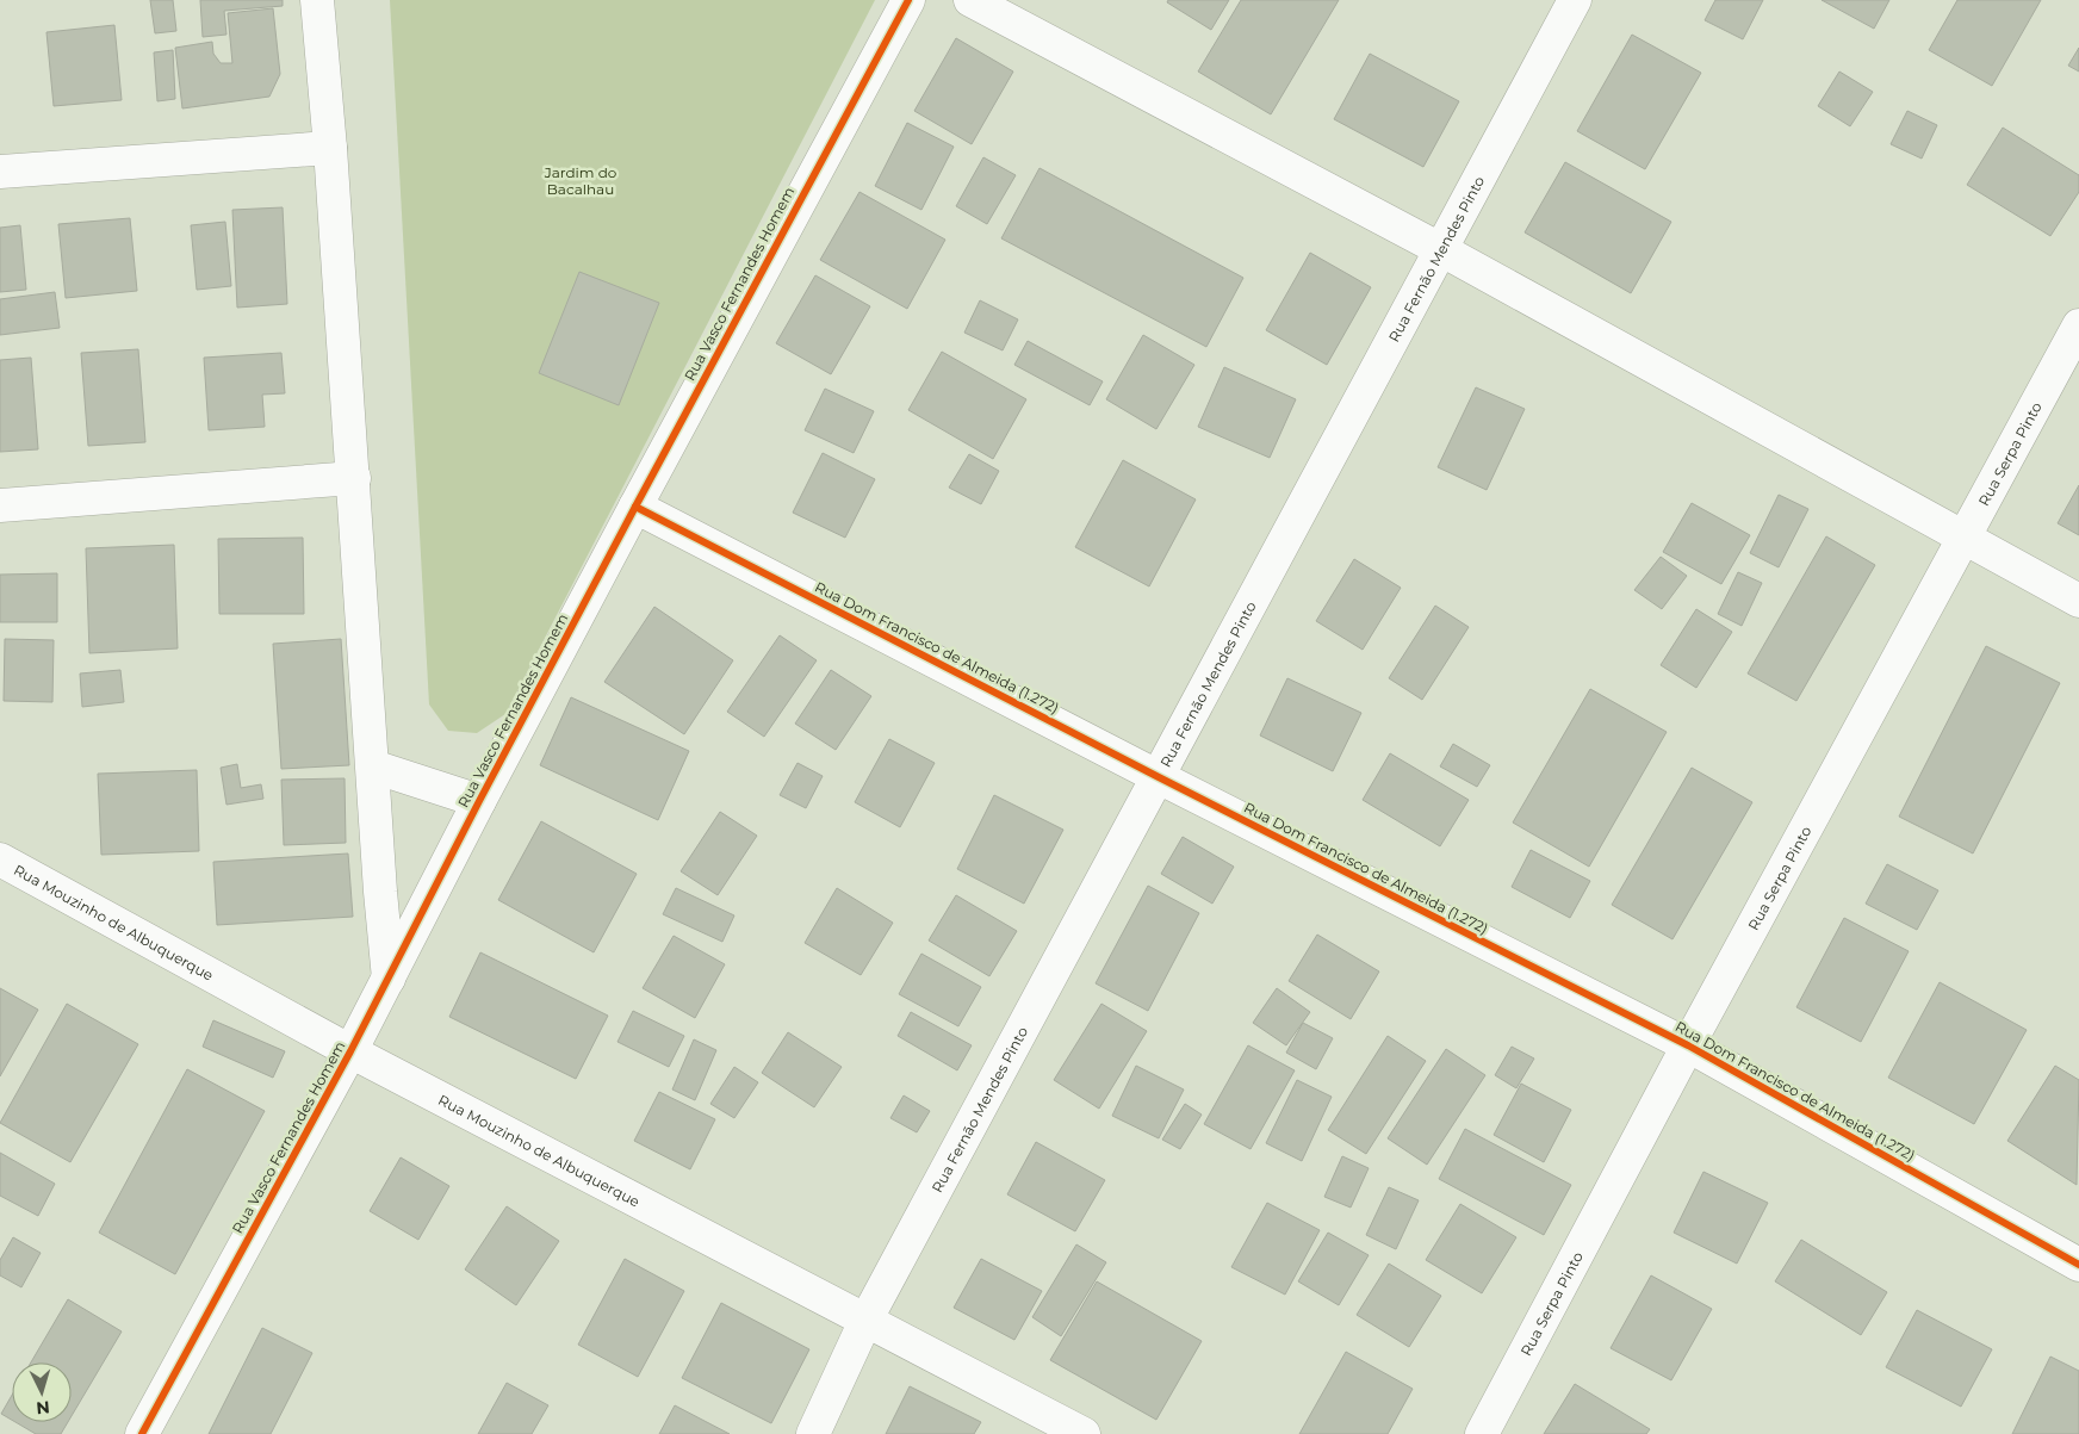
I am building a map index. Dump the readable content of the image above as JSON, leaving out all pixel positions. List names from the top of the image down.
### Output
{
  "streets": {
    "street": [
      "Rua Fernão Mendes Pinto",
      "Rua Vasco Fernandes Homem",
      "Rua Serpa Pinto",
      "Rua Dom Francisco de Almeida (1.272)",
      "Rua Mouzinho de Albuquerque"
    ]
  },
  "crossings": [
    ["Rua Fernão Mendes Pinto", "Rua Dom Francisco de Almeida (1.272)"],
    ["Rua Fernão Mendes Pinto", "Rua Mouzinho de Albuquerque"],
    ["Rua Vasco Fernandes Homem", "Rua Dom Francisco de Almeida (1.272)"],
    ["Rua Vasco Fernandes Homem", "Rua Mouzinho de Albuquerque"],
    ["Rua Serpa Pinto", "Rua Dom Francisco de Almeida (1.272)"]
  ],
  "parks": ["Jardim do Bacalhau"],
  "north": "bottom"
}
